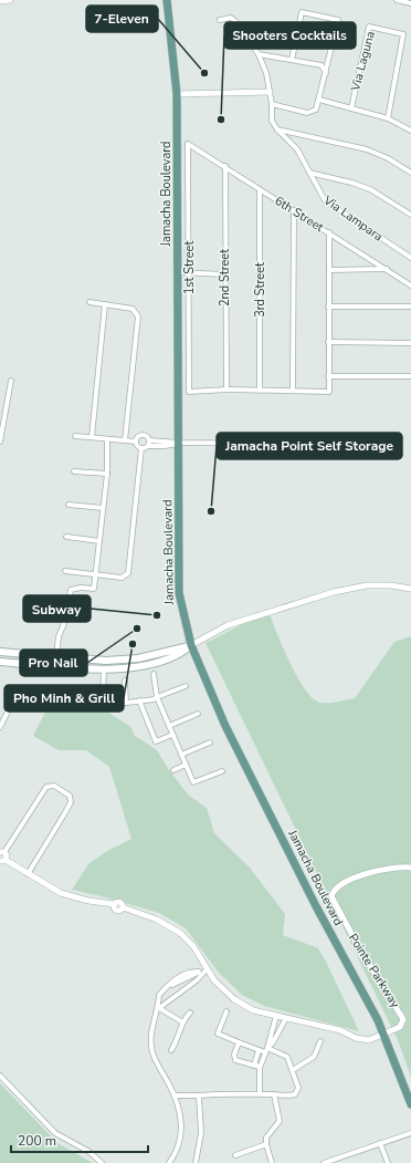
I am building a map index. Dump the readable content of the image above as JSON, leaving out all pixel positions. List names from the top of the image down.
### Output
{
  "streets": {
    "main road": ["Jamacha Boulevard"],
    "street": [
      "Via Laguna",
      "6th Street",
      "Via Lampara",
      "1st Street",
      "2nd Street",
      "3rd Street",
      "Pointe Parkway"
    ]
  },
  "crossings": [
    ["Jamacha Boulevard", "Pointe Parkway"],
    ["6th Street", "1st Street"],
    ["6th Street", "2nd Street"],
    ["6th Street", "3rd Street"],
    ["1st Street", "2nd Street"]
  ],
  "places": [
    "7-Eleven",
    "Shooters Cocktails",
    "Jamacha Point Self Storage",
    "Subway",
    "Pro Nail",
    "Pho Minh & Grill"
  ],
  "scale_bar": "200 m"
}
